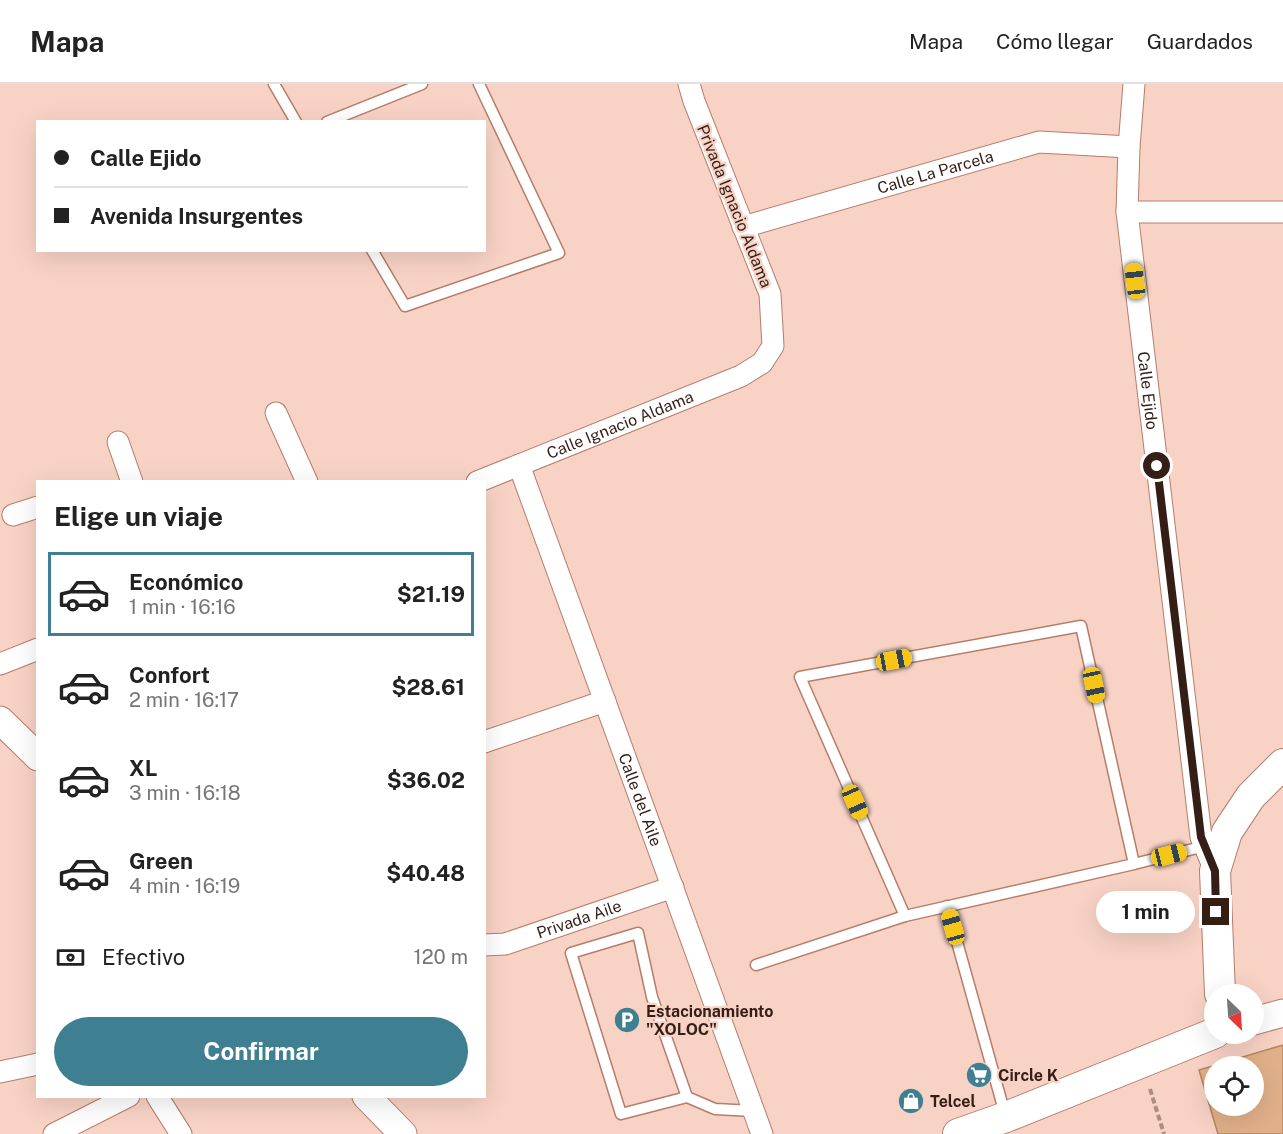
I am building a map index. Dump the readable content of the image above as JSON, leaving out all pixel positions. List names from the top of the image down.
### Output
{
  "streets": {
    "street": [
      "Calle La Parcela",
      "Privada Ignacio Aldama",
      "Calle Ejido",
      "Calle Ignacio Aldama",
      "Calle del Aile",
      "Privada Aile"
    ]
  },
  "crossings": [
    ["Calle La Parcela", "Privada Ignacio Aldama"],
    ["Calle La Parcela", "Calle Ejido"],
    ["Privada Ignacio Aldama", "Calle Ignacio Aldama"],
    ["Calle Ignacio Aldama", "Calle del Aile"],
    ["Calle del Aile", "Privada Aile"]
  ],
  "places": {
    "parking": ["Estacionamiento \"XOLOC\""],
    "supermarket": ["Circle K"],
    "shop": ["Telcel"]
  },
  "north": "bottom right",
  "page": {
    "header": "Mapa",
    "nav": ["Mapa", "Cómo llegar", "Guardados"],
    "banner": ["Calle Ejido", "Avenida Insurgentes"],
    "heading": "Elige un viaje",
    "list": [
      {
        "name": "Económico",
        "note": "1 min · 16:16",
        "value": "$21.19"
      },
      {
        "name": "Confort",
        "note": "2 min · 16:17",
        "value": "$28.61"
      },
      {
        "name": "XL",
        "note": "3 min · 16:18",
        "value": "$36.02"
      },
      {
        "name": "Green",
        "note": "4 min · 16:19",
        "value": "$40.48"
      }
    ],
    "bubble": "1 min",
    "pay": ["Efectivo", "120 m"],
    "buttons": "Confirmar"
  }
}
